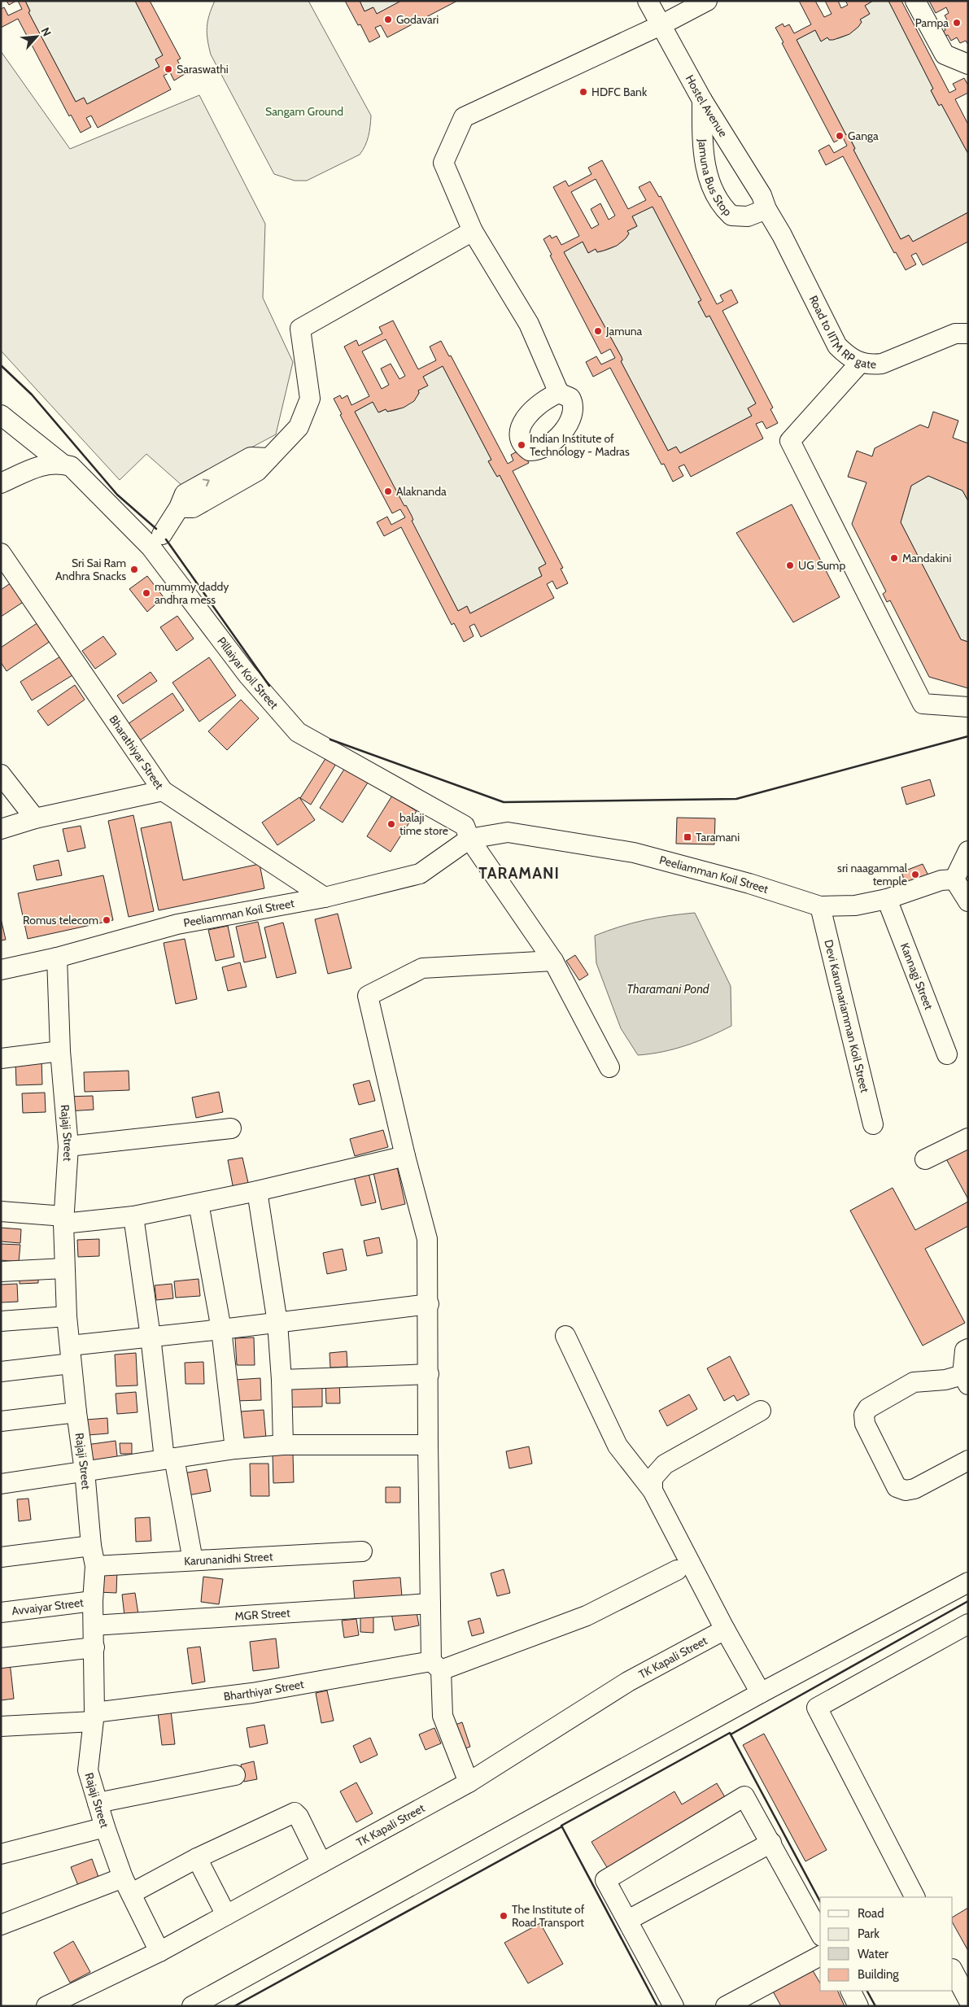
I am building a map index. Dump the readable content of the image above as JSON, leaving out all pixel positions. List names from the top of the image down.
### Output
{
  "streets": {
    "street": [
      "Hostel Avenue",
      "Jamuna Bus Stop",
      "Road to IITM RP gate",
      "Pillaiyar Koil Street",
      "Bharathiyar Street",
      "Peeliamman Koil Street",
      "Kannagi Street",
      "Devi Karumariamman Koil Street",
      "Rajaji Street",
      "Karunanidhi Street",
      "Avvaiyar Street",
      "MGR Street",
      "TK Kapali Street",
      "Bharthiyar Street"
    ]
  },
  "crossings": [
    ["Hostel Avenue", "Jamuna Bus Stop"],
    ["Hostel Avenue", "Road to IITM RP gate"],
    ["Jamuna Bus Stop", "Road to IITM RP gate"],
    ["Pillaiyar Koil Street", "Peeliamman Koil Street"],
    ["Bharathiyar Street", "Peeliamman Koil Street"],
    ["Peeliamman Koil Street", "Kannagi Street"],
    ["Peeliamman Koil Street", "Devi Karumariamman Koil Street"],
    ["Peeliamman Koil Street", "Rajaji Street"],
    ["Rajaji Street", "Karunanidhi Street"],
    ["Rajaji Street", "Avvaiyar Street"],
    ["Rajaji Street", "MGR Street"],
    ["Rajaji Street", "TK Kapali Street"],
    ["Rajaji Street", "Bharthiyar Street"]
  ],
  "districts": ["TARAMANI"],
  "water": ["Tharamani Pond"],
  "parks": ["Sangam Ground"],
  "places": {
    "other": [
      "Godavari",
      "Pampa",
      "Saraswathi",
      "HDFC Bank",
      "Ganga",
      "Jamuna",
      "Indian Institute of Technology - Madras",
      "Alaknanda",
      "Mandakini",
      "UG Sump",
      "Sri Sai Ram Andhra Snacks",
      "mummy daddy andhra mess",
      "balaji time store",
      "sri naagammal temple",
      "Romus telecom",
      "The Institute of Road Transport"
    ],
    "transit": ["Taramani"]
  },
  "legend": [
    "Road",
    "Park",
    "Water",
    "Building"
  ],
  "north": "top right"
}
